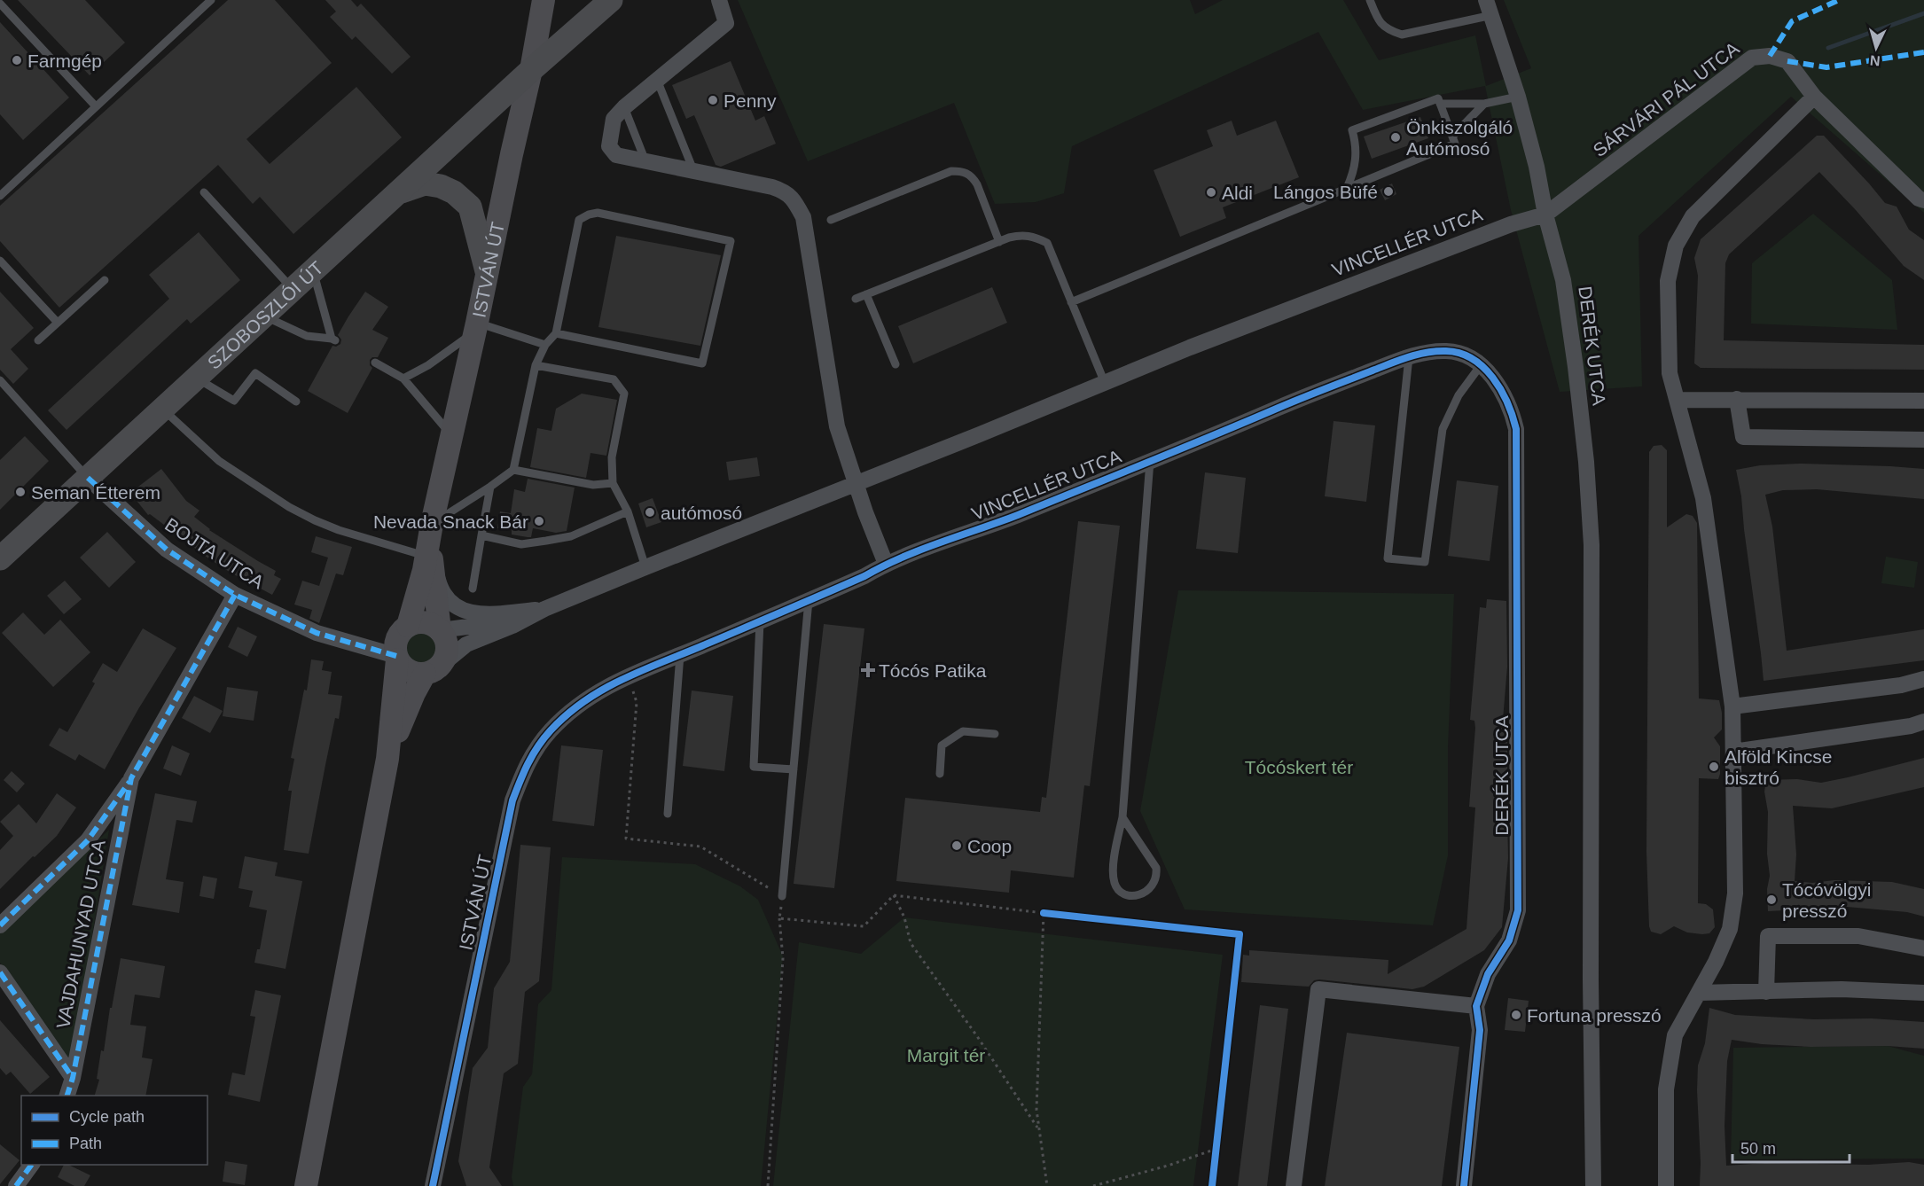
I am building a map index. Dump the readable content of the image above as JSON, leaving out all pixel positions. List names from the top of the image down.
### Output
{
  "streets": {
    "main road": ["SZOBOSZLÓI ÚT"],
    "street": [
      "SÁRVÁRI PÁL UTCA",
      "VINCELLÉR UTCA",
      "ISTVÁN ÚT",
      "DERÉK UTCA",
      "BOJTA UTCA",
      "VAJDAHUNYAD UTCA"
    ]
  },
  "crossings": [
    ["SÁRVÁRI PÁL UTCA", "VINCELLÉR UTCA"],
    ["SÁRVÁRI PÁL UTCA", "DERÉK UTCA"],
    ["VINCELLÉR UTCA", "ISTVÁN ÚT"],
    ["VINCELLÉR UTCA", "DERÉK UTCA"],
    ["VINCELLÉR UTCA", "BOJTA UTCA"],
    ["ISTVÁN ÚT", "SZOBOSZLÓI ÚT"],
    ["ISTVÁN ÚT", "BOJTA UTCA"],
    ["SZOBOSZLÓI ÚT", "BOJTA UTCA"],
    ["BOJTA UTCA", "VAJDAHUNYAD UTCA"]
  ],
  "parks": ["Tócóskert tér", "Margit tér"],
  "places": {
    "other": [
      "Farmgép",
      "Penny",
      "Önkiszolgáló Autómosó",
      "Lángos Büfé",
      "Aldi",
      "Seman Étterem",
      "autómosó",
      "Nevada Snack Bár",
      "Alföld Kincse bisztró",
      "Coop",
      "Tócóvölgyi presszó",
      "Fortuna presszó"
    ],
    "health": ["Tócós Patika"]
  },
  "legend": ["Cycle path", "Path"],
  "scale_bar": "50 m",
  "north": "bottom"
}
